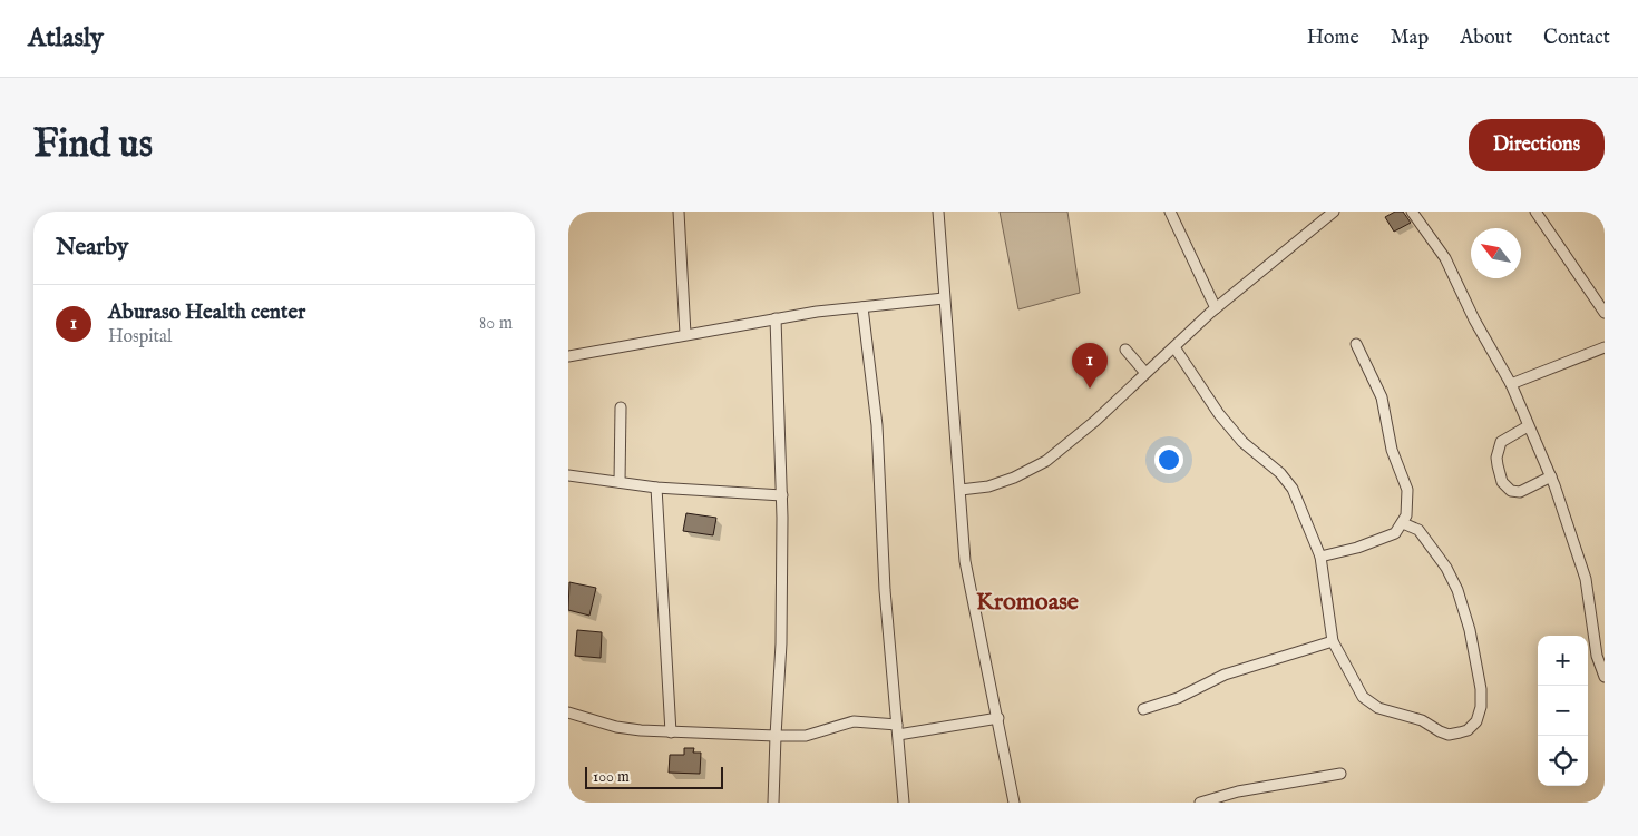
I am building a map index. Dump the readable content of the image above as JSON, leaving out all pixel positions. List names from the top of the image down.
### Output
{
  "districts": ["Kromoase"],
  "scale_bar": "100 m",
  "north": "top left",
  "page": {
    "header": "Atlasly",
    "nav": [
      "Home",
      "Map",
      "About",
      "Contact"
    ],
    "buttons": "Directions",
    "title": "Find us",
    "heading": "Nearby",
    "list": [
      {
        "mark": "1",
        "name": "Aburaso Health center",
        "note": "Hospital",
        "value": "80 m"
      }
    ],
    "pins": "1",
    "map_buttons": ["+", "−"],
    "scale": "100 m"
  }
}
